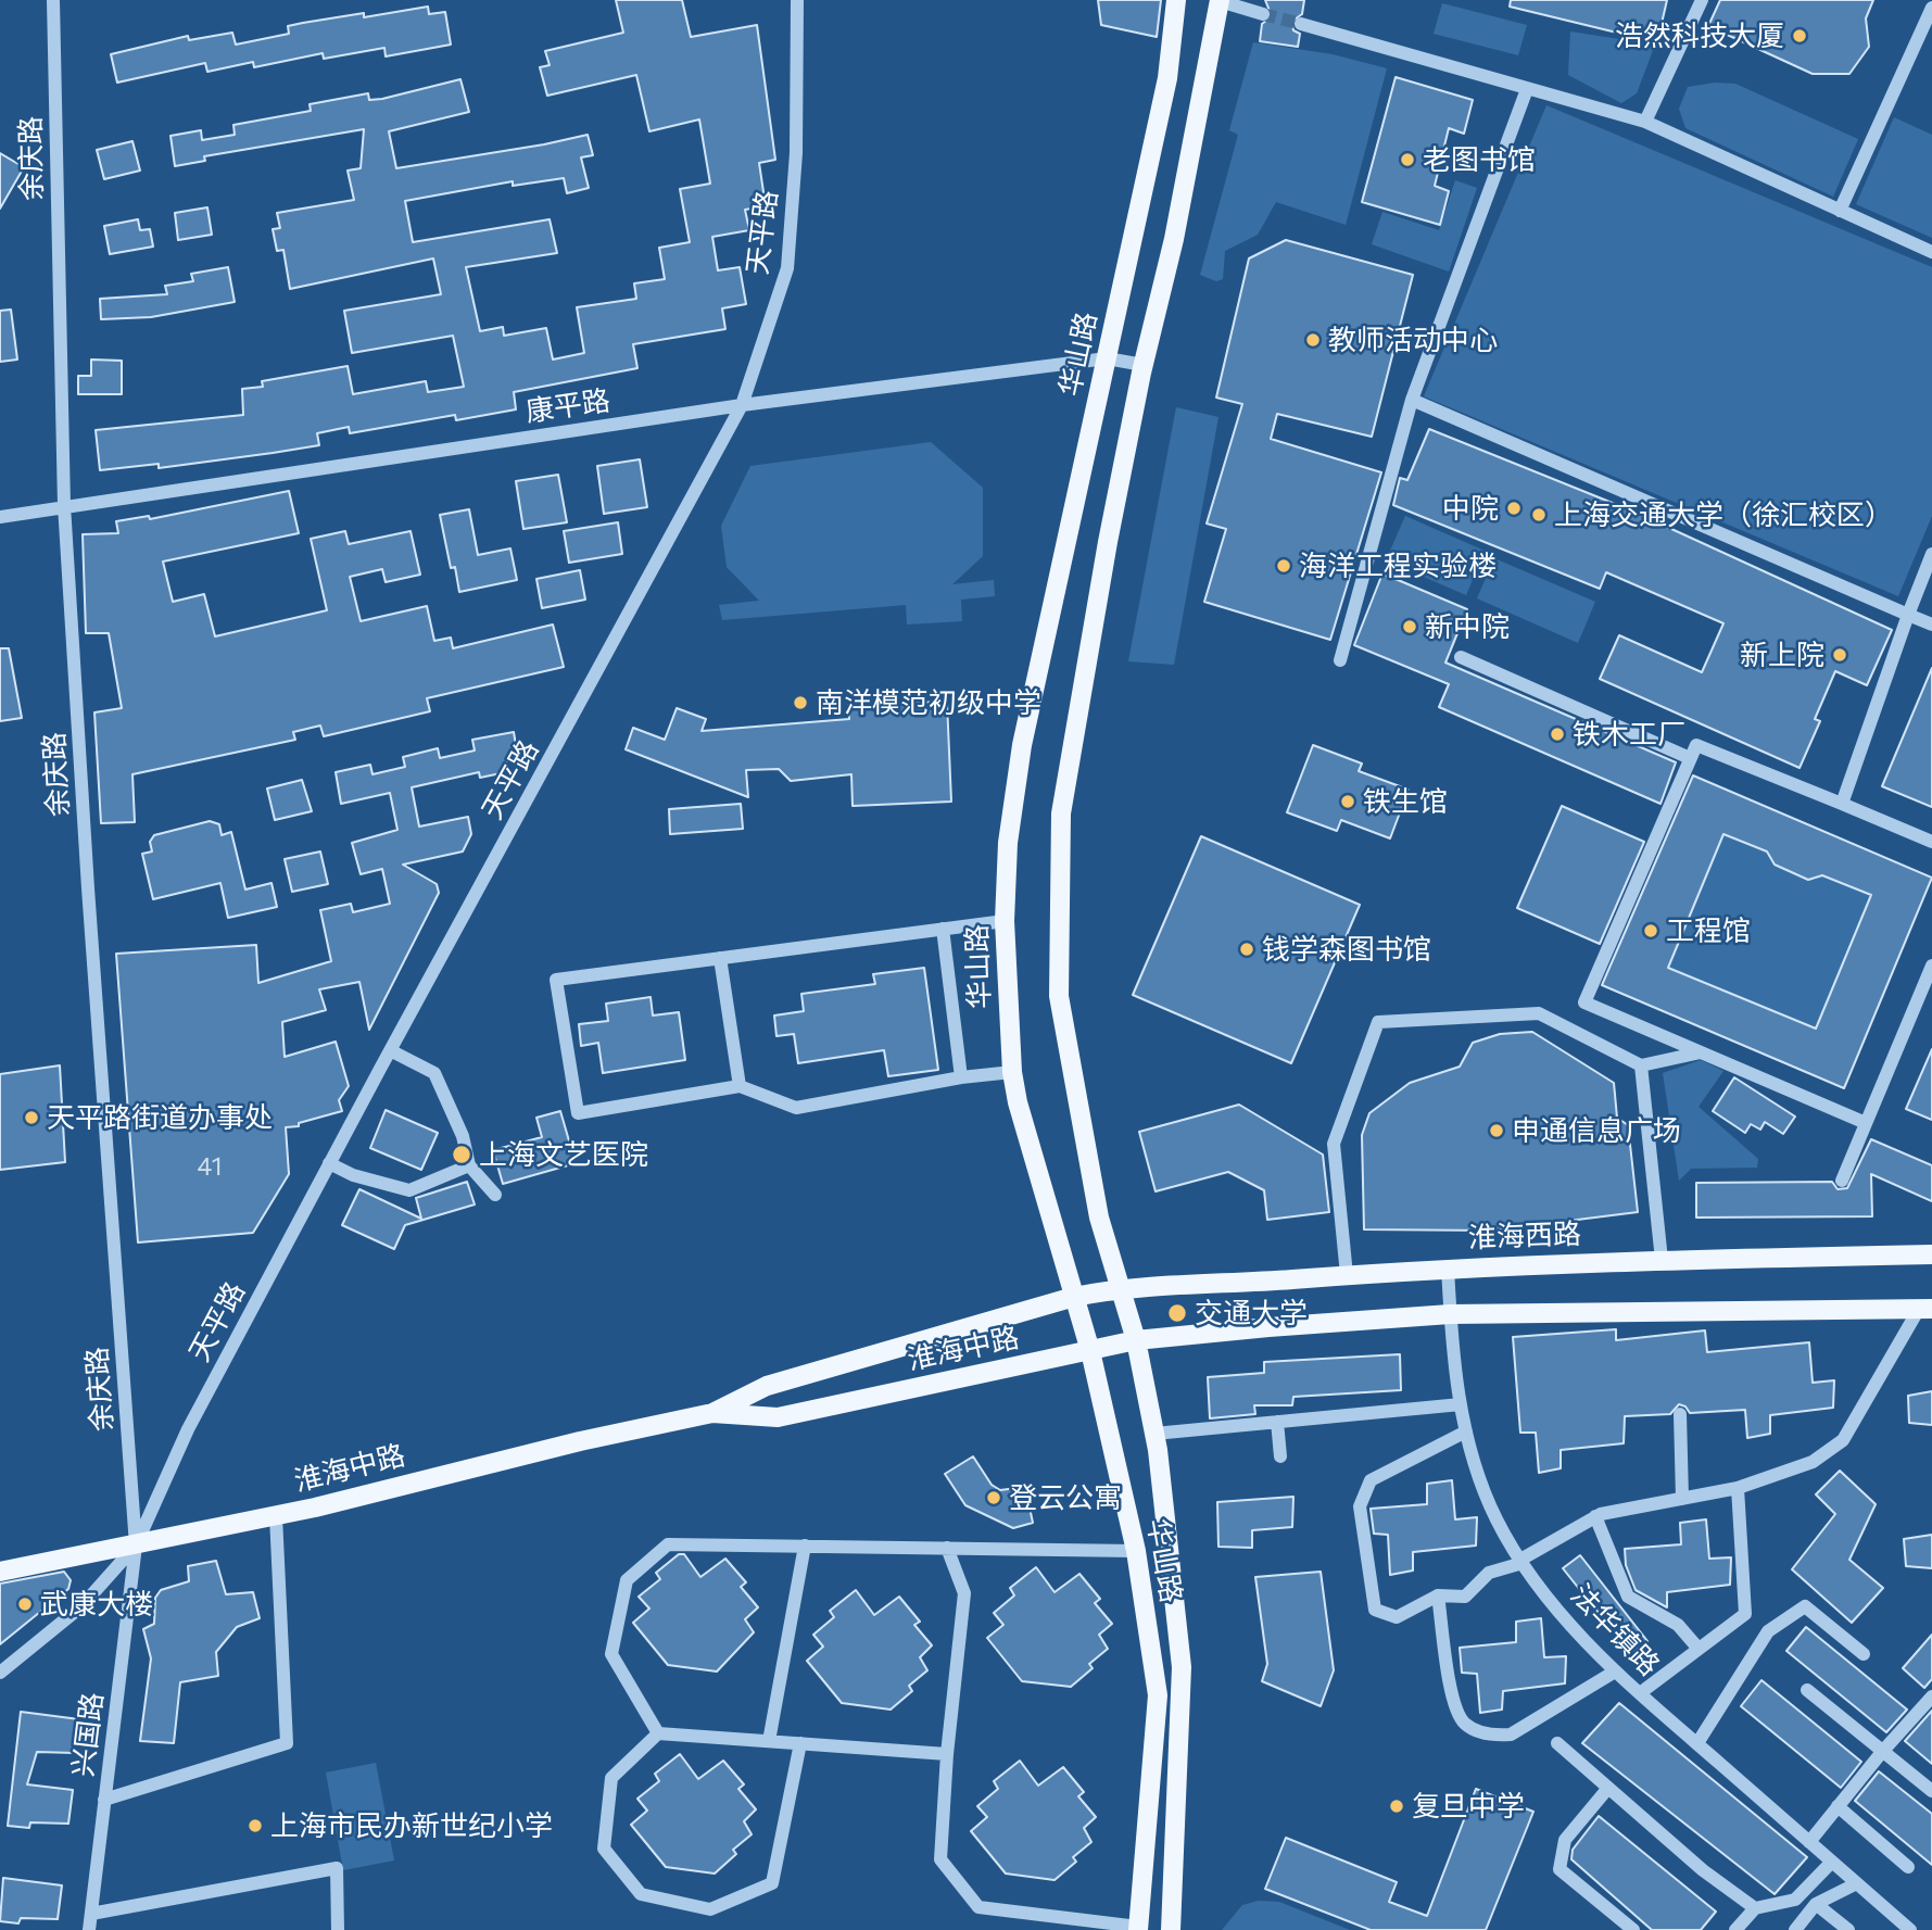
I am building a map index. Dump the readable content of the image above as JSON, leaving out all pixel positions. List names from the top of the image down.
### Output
{
  "streets": {
    "main road": ["华山路", "淮海西路", "淮海中路"],
    "street": [
      "余庆路",
      "天平路",
      "康平路",
      "法华镇路",
      "兴国路"
    ]
  },
  "crossings": [
    ["余庆路", "天平路"],
    ["余庆路", "康平路"],
    ["余庆路", "淮海中路"],
    ["余庆路", "兴国路"],
    ["天平路", "康平路"],
    ["天平路", "淮海中路"],
    ["天平路", "兴国路"],
    ["华山路", "康平路"],
    ["华山路", "淮海西路"],
    ["华山路", "淮海中路"],
    ["淮海西路", "淮海中路"],
    ["淮海西路", "法华镇路"],
    ["淮海中路", "兴国路"]
  ],
  "places": [
    "浩然科技大厦",
    "老图书馆",
    "教师活动中心",
    "中院",
    "上海交通大学（徐汇校区）",
    "海洋工程实验楼",
    "新中院",
    "新上院",
    "南洋模范初级中学",
    "铁木工厂",
    "铁生馆",
    "工程馆",
    "钱学森图书馆",
    "天平路街道办事处",
    "申通信息广场",
    "上海文艺医院",
    "交通大学",
    "登云公寓",
    "武康大楼",
    "复旦中学",
    "上海市民办新世纪小学"
  ],
  "house_numbers": ["41"]
}
